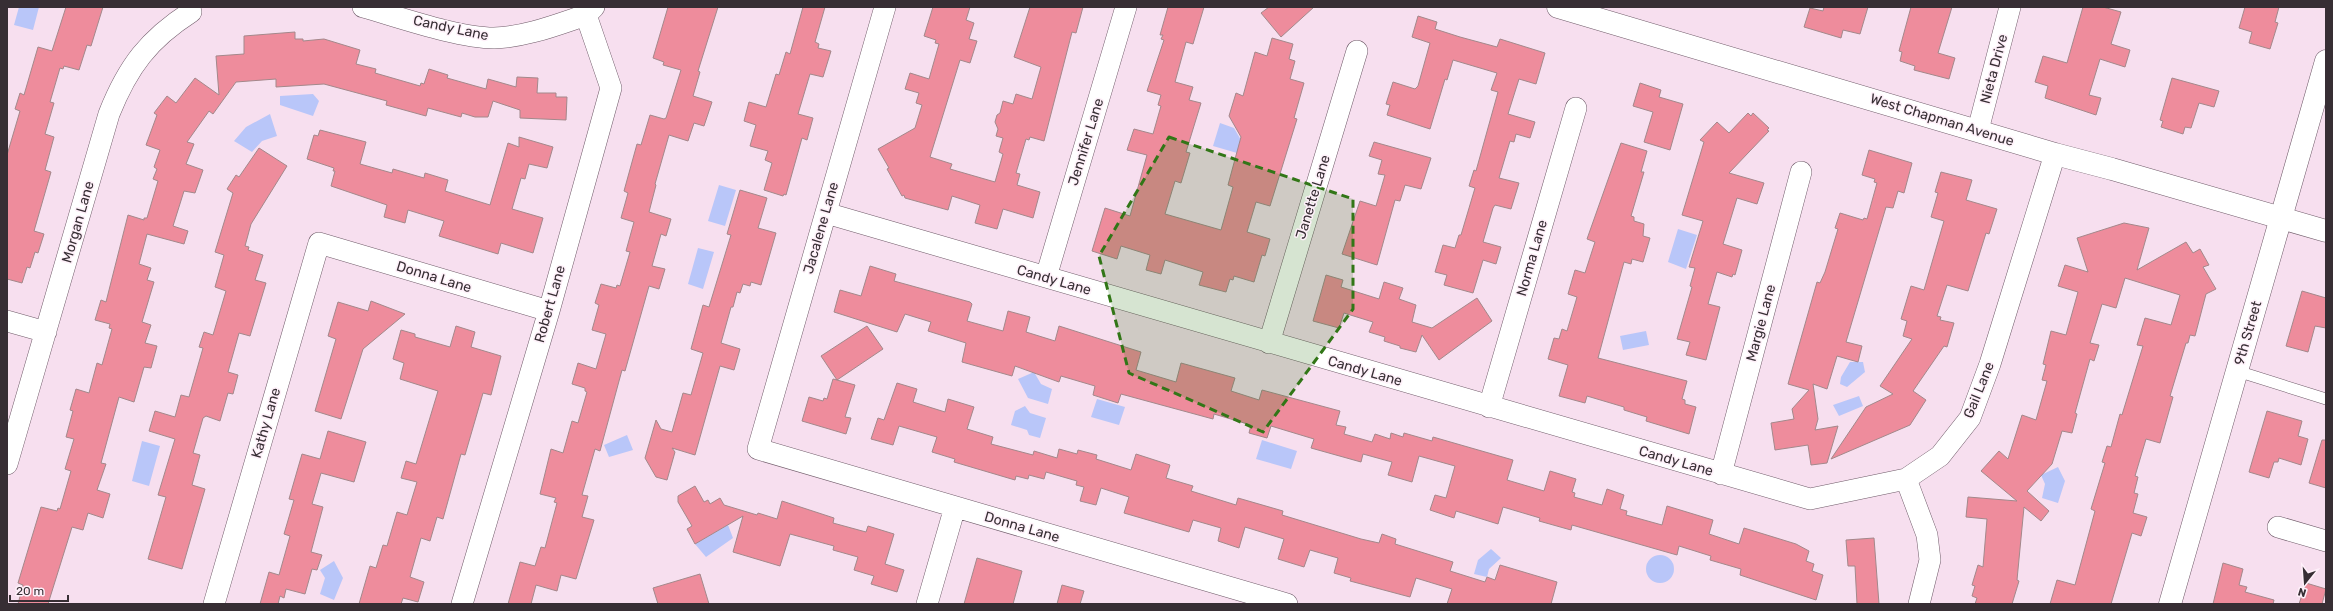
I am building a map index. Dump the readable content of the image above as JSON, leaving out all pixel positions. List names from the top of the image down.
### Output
{
  "streets": {
    "main road": ["West Chapman Avenue", "9th Street"],
    "street": [
      "Candy Lane",
      "Nieta Drive",
      "Jennifer Lane",
      "Janette Lane",
      "Morgan Lane",
      "Jacalene Lane",
      "Norma Lane",
      "Donna Lane",
      "Robert Lane",
      "Margie Lane",
      "Gail Lane",
      "Kathy Lane"
    ]
  },
  "crossings": [
    ["Candy Lane", "Jennifer Lane"],
    ["Candy Lane", "Janette Lane"],
    ["Candy Lane", "Jacalene Lane"],
    ["Candy Lane", "Norma Lane"],
    ["Candy Lane", "Robert Lane"],
    ["Candy Lane", "Margie Lane"],
    ["Candy Lane", "Gail Lane"],
    ["Nieta Drive", "West Chapman Avenue"],
    ["West Chapman Avenue", "9th Street"],
    ["West Chapman Avenue", "Gail Lane"],
    ["Jacalene Lane", "Donna Lane"],
    ["Donna Lane", "Robert Lane"],
    ["Donna Lane", "Kathy Lane"]
  ],
  "scale_bar": "20 m",
  "north": "bottom"
}
